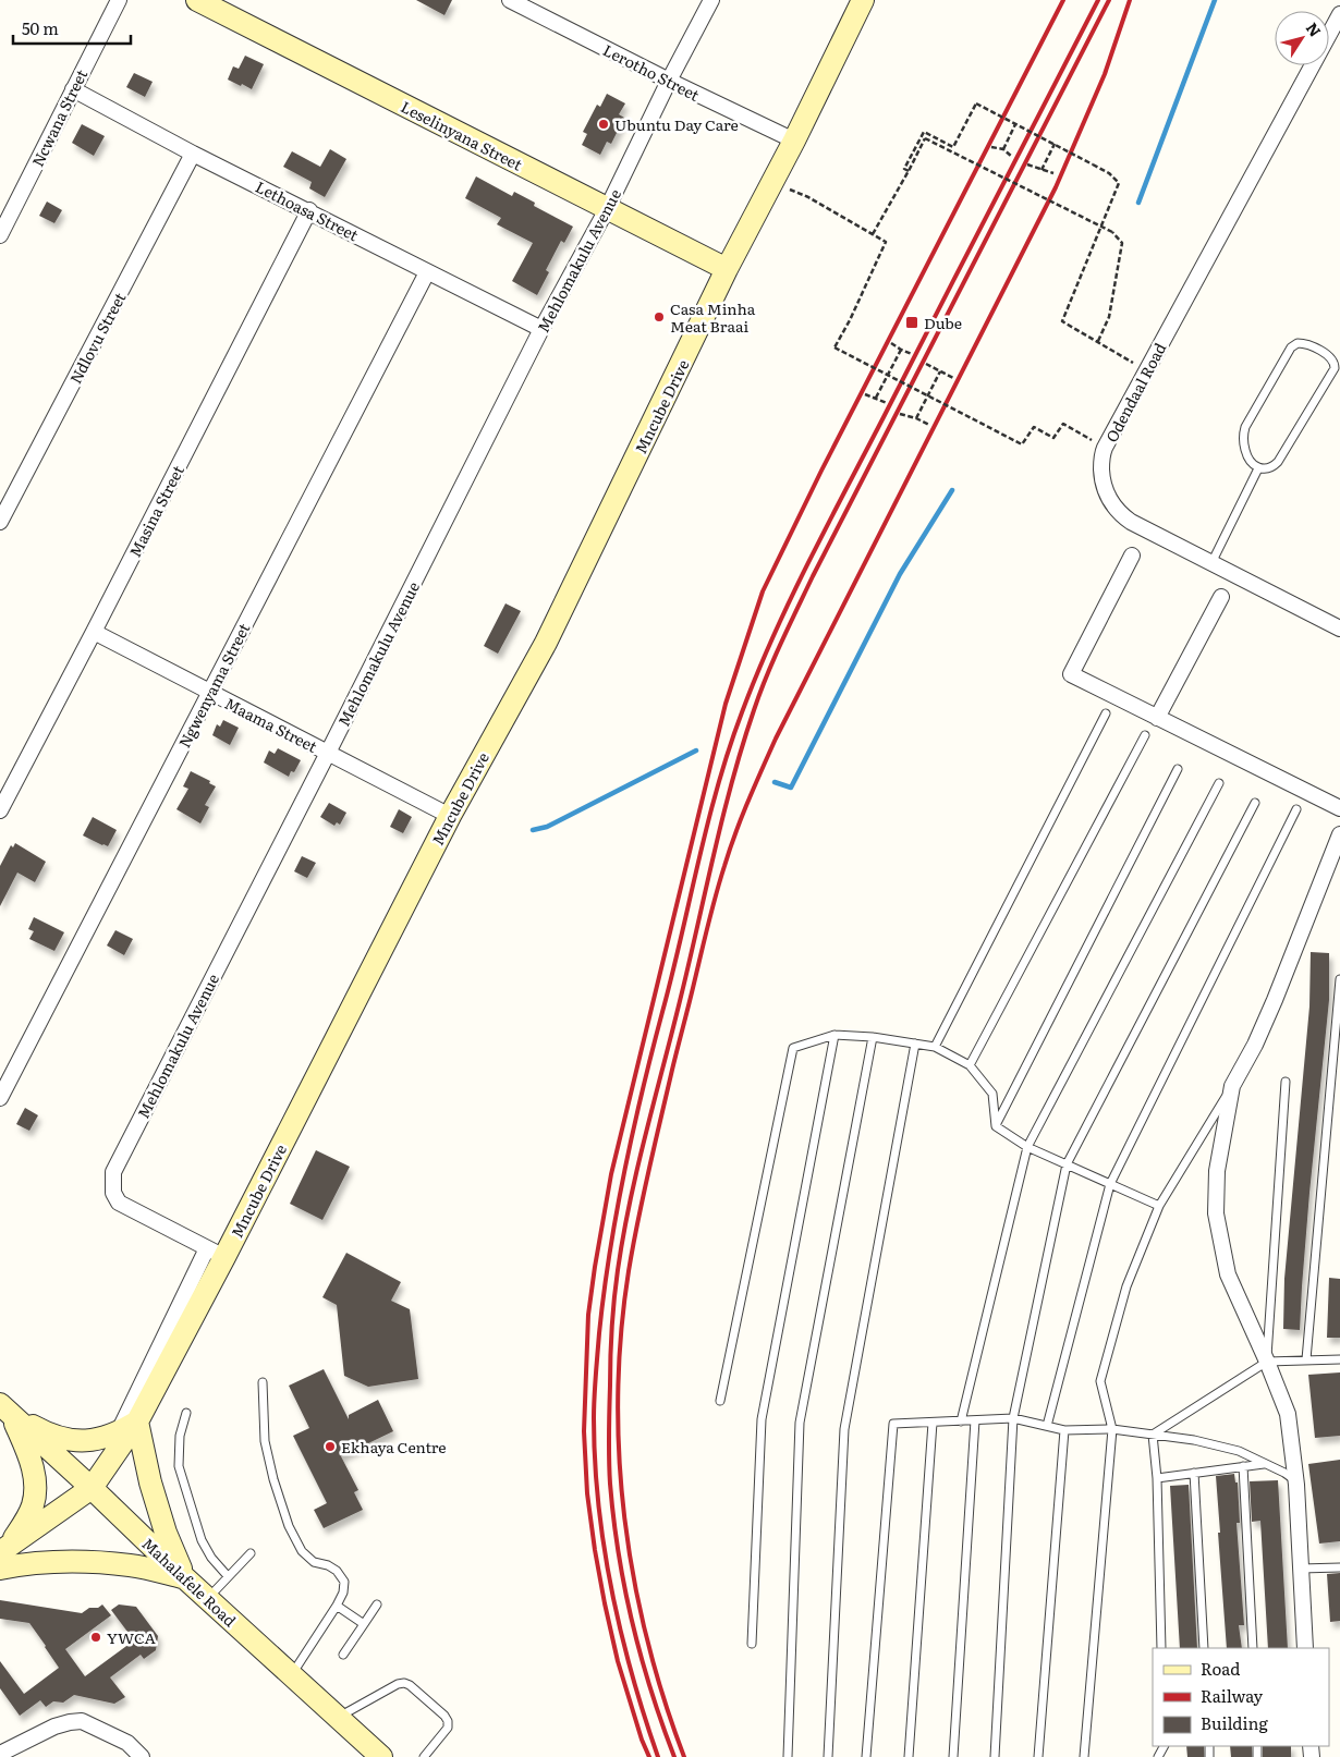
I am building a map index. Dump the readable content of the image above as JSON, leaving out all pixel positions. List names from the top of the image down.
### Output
{
  "streets": {
    "street": [
      "Lerotho Street",
      "Ncwana Street",
      "Leselinyana Street",
      "Lethoasa Street",
      "Mehlomakulu Avenue",
      "Ndlovu Street",
      "Odendaal Road",
      "Mncube Drive",
      "Masina Street",
      "Ngwenyama Street",
      "Maama Street",
      "Mahalafele Road"
    ]
  },
  "crossings": [
    ["Lerotho Street", "Mehlomakulu Avenue"],
    ["Lerotho Street", "Mncube Drive"],
    ["Ncwana Street", "Lethoasa Street"],
    ["Leselinyana Street", "Mehlomakulu Avenue"],
    ["Leselinyana Street", "Mncube Drive"],
    ["Lethoasa Street", "Mehlomakulu Avenue"],
    ["Lethoasa Street", "Ndlovu Street"],
    ["Lethoasa Street", "Masina Street"],
    ["Lethoasa Street", "Ngwenyama Street"],
    ["Mehlomakulu Avenue", "Mncube Drive"],
    ["Mehlomakulu Avenue", "Maama Street"],
    ["Mncube Drive", "Maama Street"],
    ["Mncube Drive", "Mahalafele Road"],
    ["Masina Street", "Maama Street"],
    ["Ngwenyama Street", "Maama Street"]
  ],
  "places": {
    "other": [
      "Ubuntu Day Care",
      "Casa Minha Meat Braai",
      "Ekhaya Centre",
      "YWCA"
    ],
    "transit": ["Dube"]
  },
  "legend": ["Road", "Railway", "Building"],
  "scale_bar": "50 m",
  "north": "top right"
}
